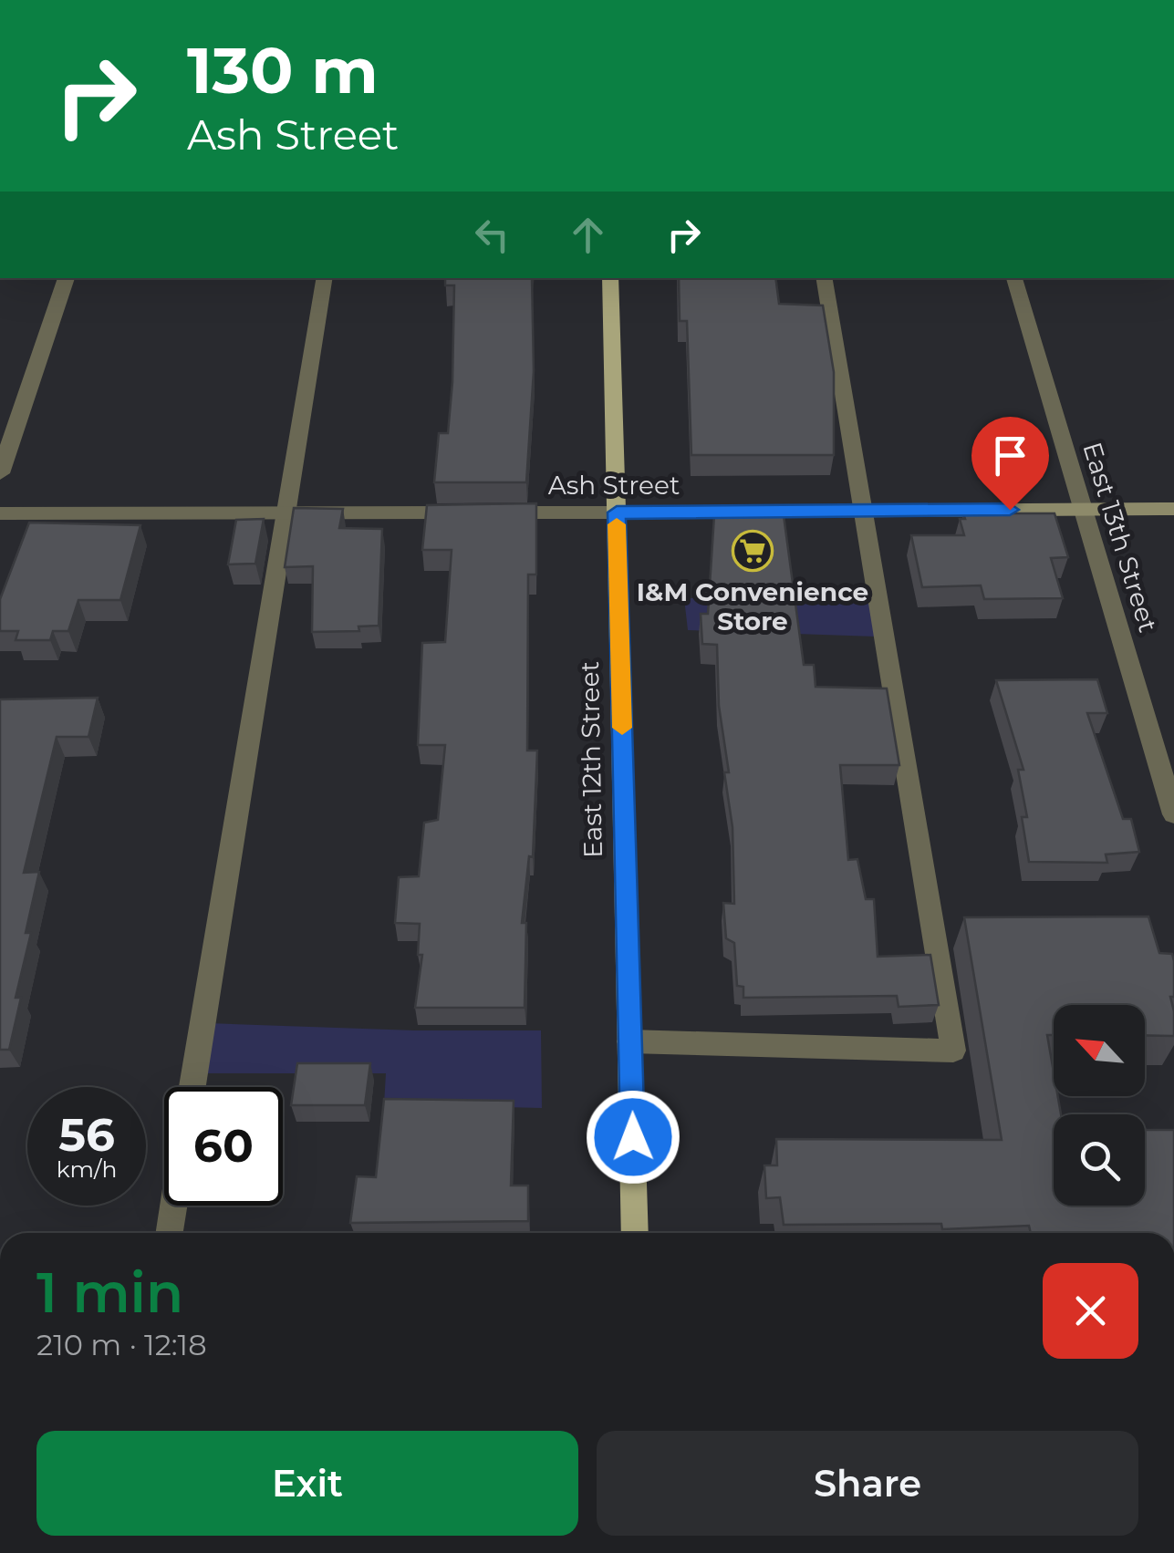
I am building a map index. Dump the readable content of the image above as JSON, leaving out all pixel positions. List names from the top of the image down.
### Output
{
  "streets": {
    "main road": ["East 12th Street"],
    "street": ["Ash Street", "East 13th Street"]
  },
  "crossings": [
    ["Ash Street", "East 13th Street"],
    ["Ash Street", "East 12th Street"]
  ],
  "places": {
    "supermarket": ["I&M Convenience Store"]
  },
  "north": "top left",
  "page": {
    "turn": ["130 m", "Ash Street"],
    "speed": "56 km/h",
    "limit": "60",
    "heading": ["1 min", "210 m · 12:18"],
    "buttons": ["Exit", "Share"]
  }
}
